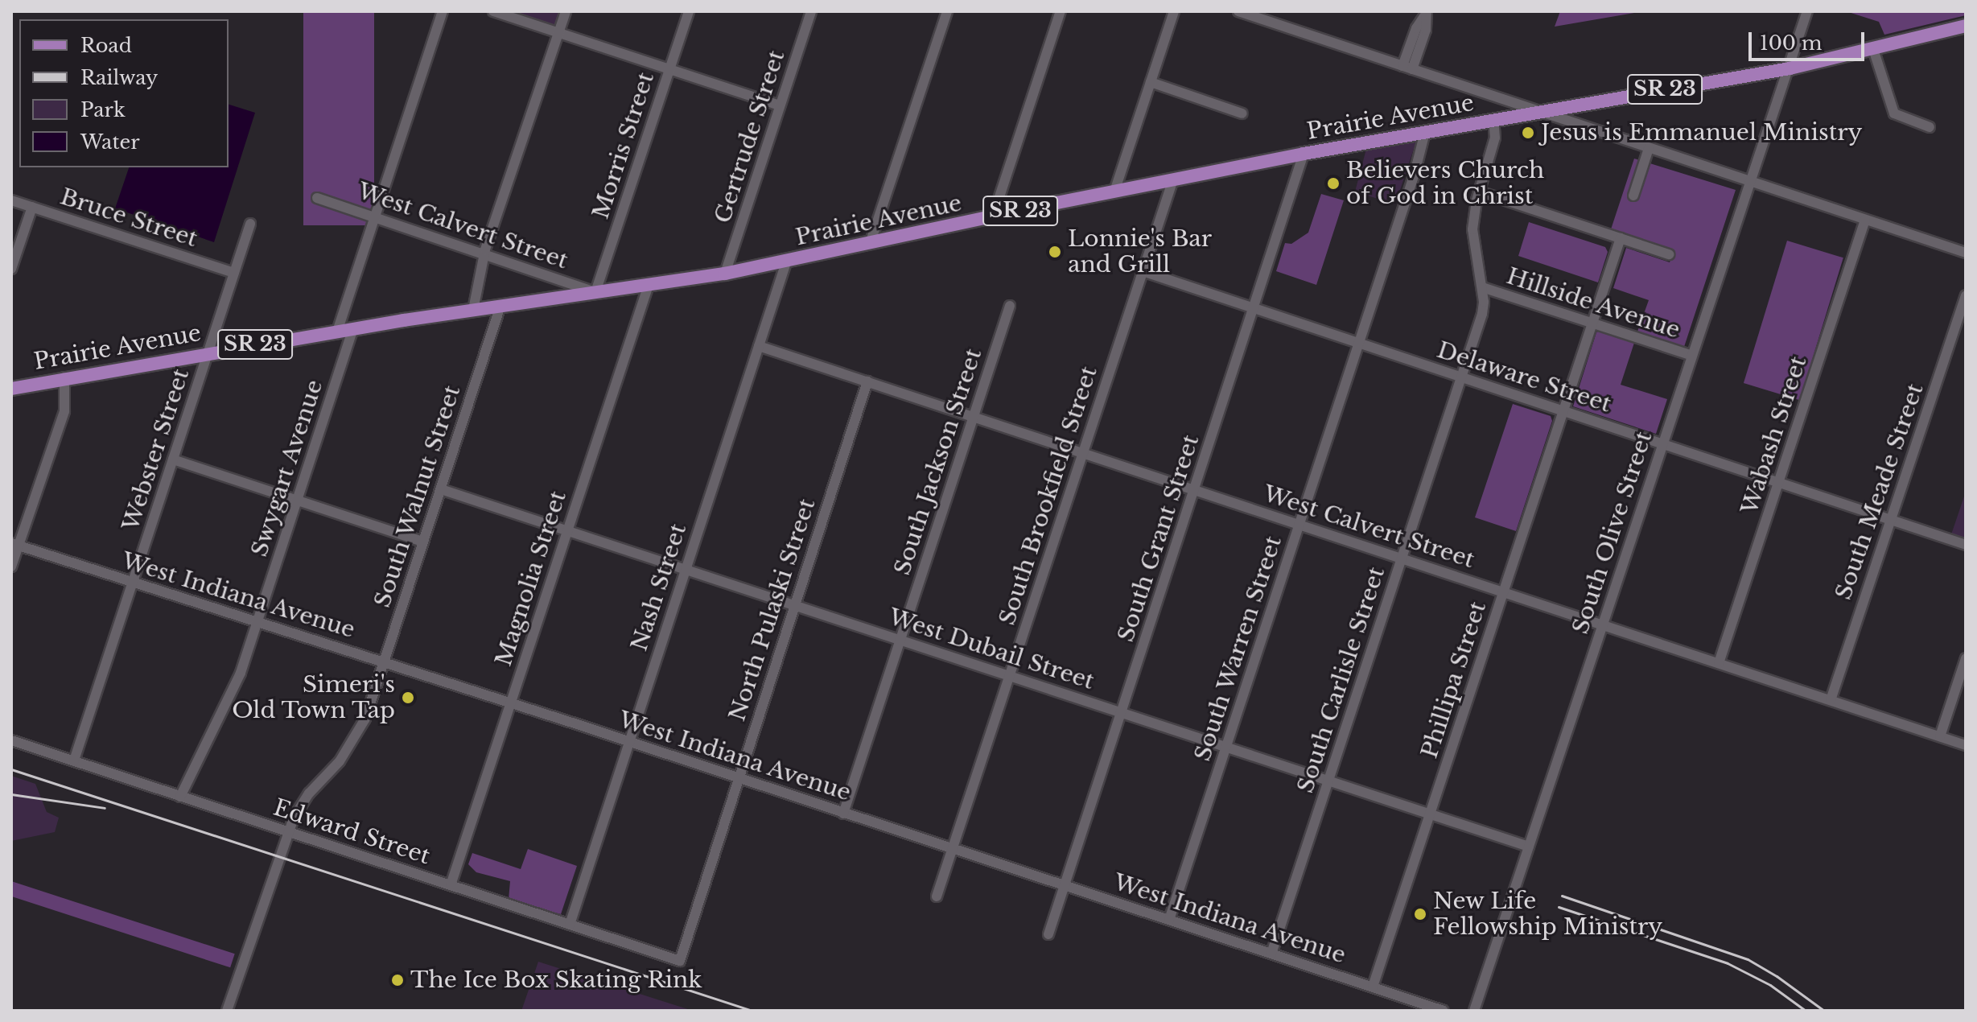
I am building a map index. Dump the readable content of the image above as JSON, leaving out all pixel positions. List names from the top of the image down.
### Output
{
  "streets": {
    "main road": ["SR 23", "Prairie Avenue"],
    "street": [
      "Gertrude Street",
      "Morris Street",
      "Bruce Street",
      "West Calvert Street",
      "Hillside Avenue",
      "Delaware Street",
      "Wabash Street",
      "Webster Street",
      "South Jackson Street",
      "Swygart Avenue",
      "South Meade Street",
      "South Brookfield Street",
      "South Walnut Street",
      "South Olive Street",
      "South Grant Street",
      "Magnolia Street",
      "Nash Street",
      "West Indiana Avenue",
      "North Pulaski Street",
      "South Warren Street",
      "West Dubail Street",
      "South Carlisle Street",
      "Phillipa Street",
      "Edward Street"
    ]
  },
  "crossings": [
    ["SR 23", "Prairie Avenue"],
    ["SR 23", "South Olive Street"],
    ["Prairie Avenue", "Gertrude Street"],
    ["Prairie Avenue", "Morris Street"],
    ["Prairie Avenue", "West Calvert Street"],
    ["Prairie Avenue", "Webster Street"],
    ["Prairie Avenue", "Swygart Avenue"],
    ["Prairie Avenue", "South Brookfield Street"],
    ["Prairie Avenue", "South Walnut Street"],
    ["Prairie Avenue", "South Olive Street"],
    ["Prairie Avenue", "South Grant Street"],
    ["Prairie Avenue", "Magnolia Street"],
    ["Prairie Avenue", "Nash Street"],
    ["Prairie Avenue", "South Warren Street"],
    ["Prairie Avenue", "South Carlisle Street"],
    ["Morris Street", "West Calvert Street"],
    ["Bruce Street", "Webster Street"],
    ["West Calvert Street", "Wabash Street"],
    ["West Calvert Street", "South Jackson Street"],
    ["West Calvert Street", "South Meade Street"],
    ["West Calvert Street", "South Brookfield Street"],
    ["West Calvert Street", "South Olive Street"],
    ["West Calvert Street", "South Grant Street"],
    ["West Calvert Street", "Nash Street"],
    ["West Calvert Street", "North Pulaski Street"],
    ["West Calvert Street", "South Warren Street"],
    ["West Calvert Street", "South Carlisle Street"],
    ["West Calvert Street", "Phillipa Street"],
    ["Hillside Avenue", "South Olive Street"],
    ["Hillside Avenue", "South Carlisle Street"],
    ["Hillside Avenue", "Phillipa Street"],
    ["Delaware Street", "Wabash Street"],
    ["Delaware Street", "South Meade Street"],
    ["Delaware Street", "South Brookfield Street"],
    ["Delaware Street", "South Olive Street"],
    ["Delaware Street", "South Grant Street"],
    ["Delaware Street", "South Warren Street"],
    ["Delaware Street", "South Carlisle Street"],
    ["Delaware Street", "Phillipa Street"],
    ["Webster Street", "West Indiana Avenue"],
    ["Webster Street", "Edward Street"],
    ["South Jackson Street", "West Indiana Avenue"],
    ["South Jackson Street", "West Dubail Street"],
    ["Swygart Avenue", "West Indiana Avenue"],
    ["Swygart Avenue", "Edward Street"],
    ["South Brookfield Street", "West Indiana Avenue"],
    ["South Brookfield Street", "West Dubail Street"],
    ["South Walnut Street", "West Indiana Avenue"],
    ["South Walnut Street", "West Dubail Street"],
    ["South Walnut Street", "Edward Street"],
    ["South Olive Street", "West Dubail Street"],
    ["South Grant Street", "West Indiana Avenue"],
    ["South Grant Street", "West Dubail Street"],
    ["Magnolia Street", "West Indiana Avenue"],
    ["Magnolia Street", "West Dubail Street"],
    ["Magnolia Street", "Edward Street"],
    ["Nash Street", "West Indiana Avenue"],
    ["Nash Street", "West Dubail Street"],
    ["Nash Street", "Edward Street"],
    ["West Indiana Avenue", "North Pulaski Street"],
    ["West Indiana Avenue", "South Warren Street"],
    ["West Indiana Avenue", "South Carlisle Street"],
    ["West Indiana Avenue", "Phillipa Street"],
    ["North Pulaski Street", "West Dubail Street"],
    ["North Pulaski Street", "Edward Street"],
    ["South Warren Street", "West Dubail Street"],
    ["West Dubail Street", "South Carlisle Street"],
    ["West Dubail Street", "Phillipa Street"]
  ],
  "places": [
    "Jesus is Emmanuel Ministry",
    "Believers Church of God in Christ",
    "Lonnie's Bar and Grill",
    "Simeri's Old Town Tap",
    "New Life Fellowship Ministry",
    "The Ice Box Skating Rink"
  ],
  "legend": [
    "Road",
    "Railway",
    "Park",
    "Water"
  ],
  "scale_bar": "100 m"
}
